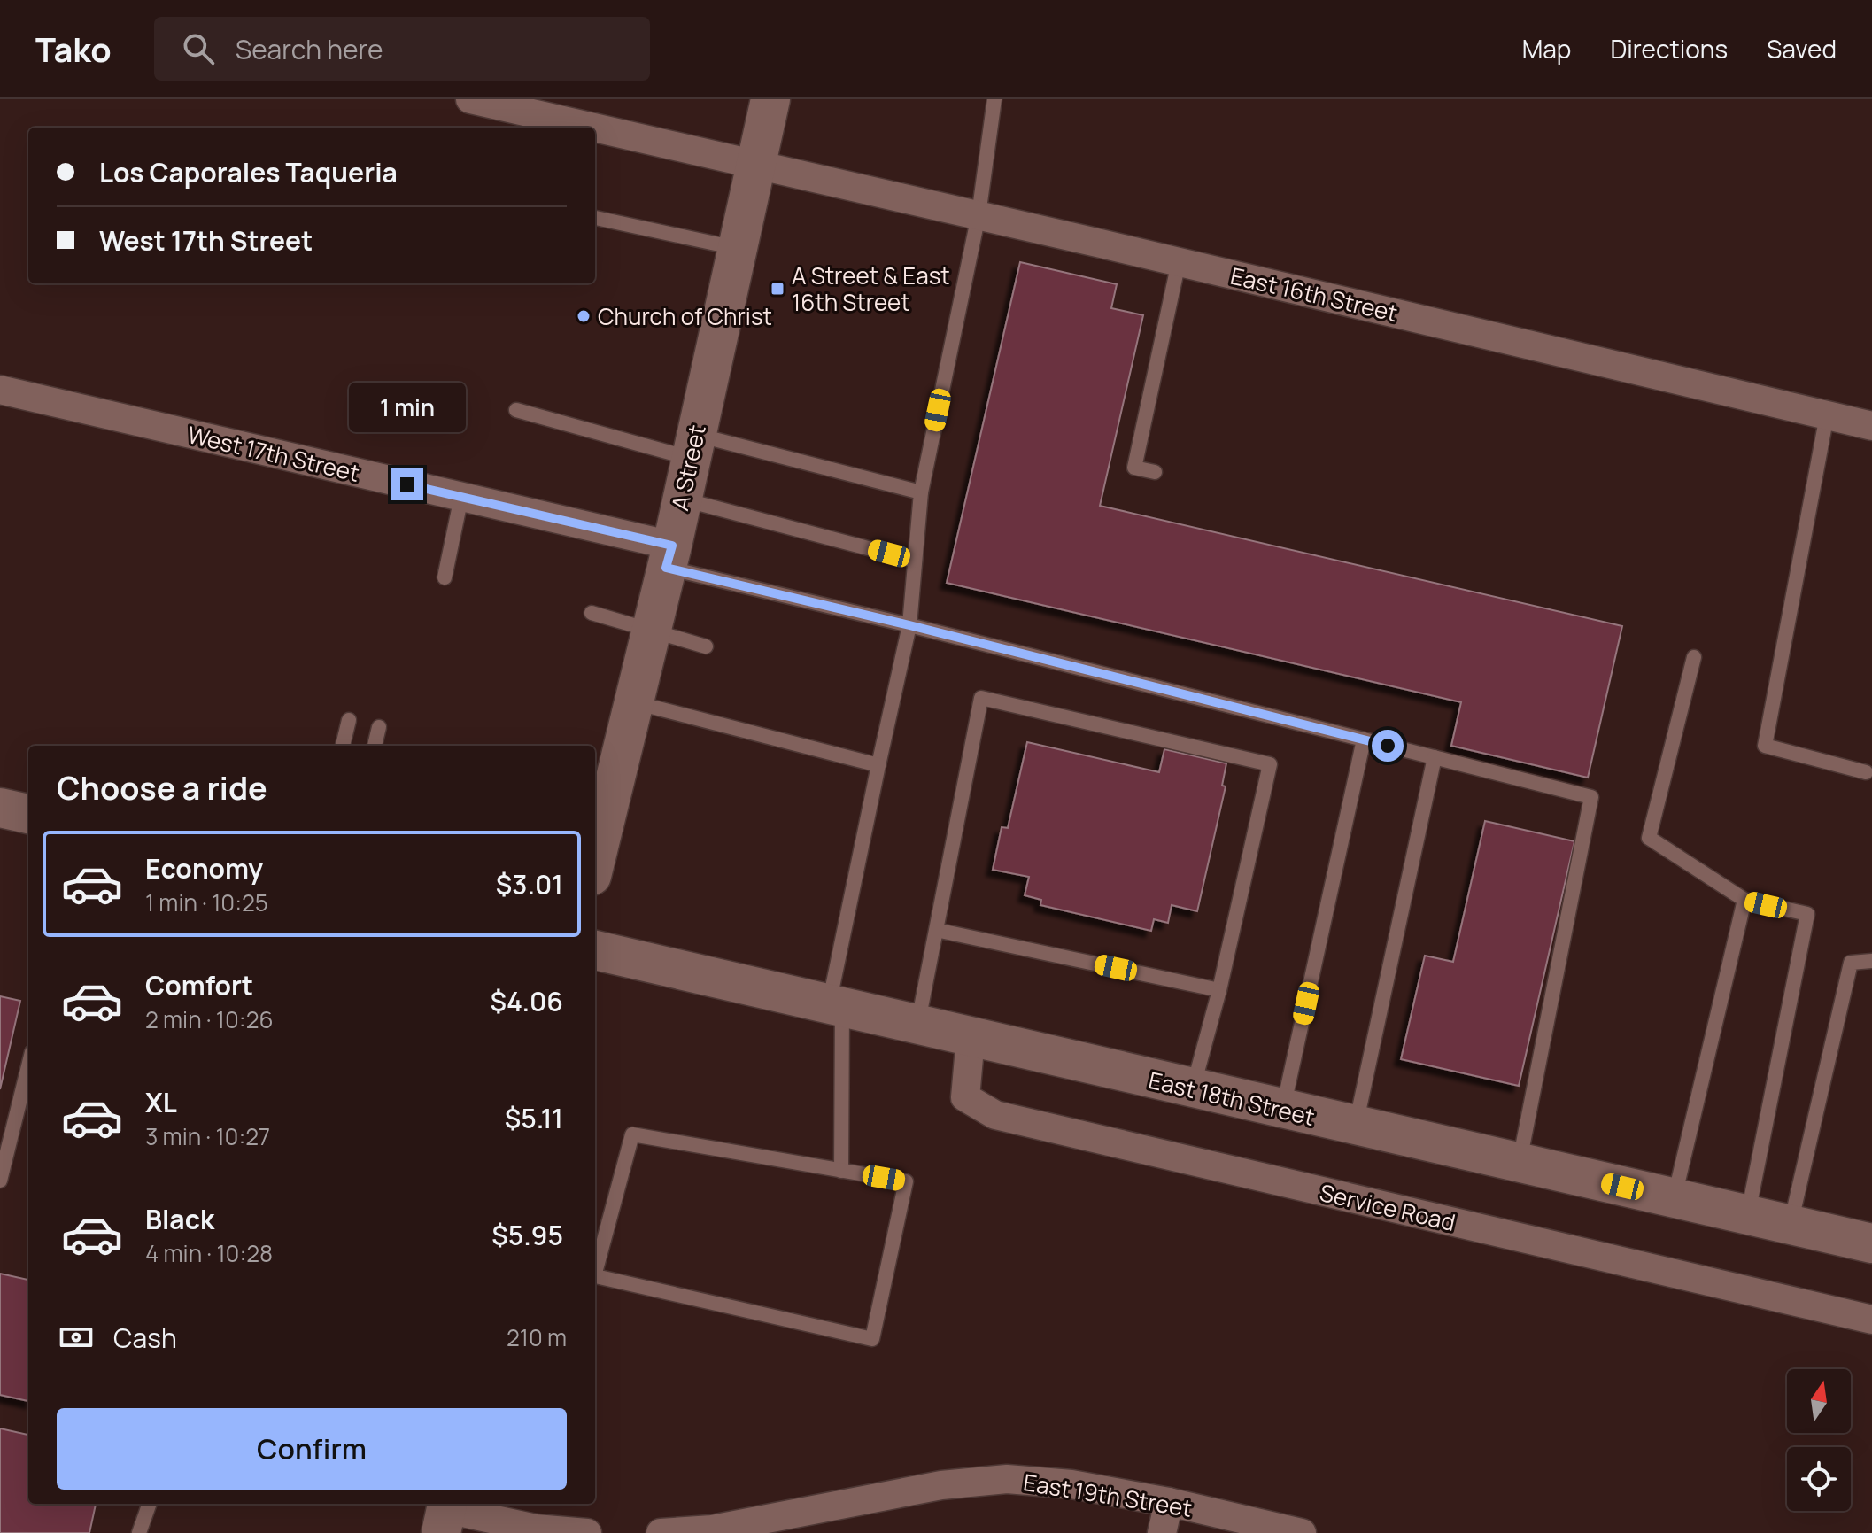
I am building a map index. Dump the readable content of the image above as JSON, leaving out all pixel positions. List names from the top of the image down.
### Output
{
  "streets": {
    "main road": ["A Street", "East 18th Street"],
    "street": [
      "East 16th Street",
      "West 17th Street",
      "Service Road",
      "East 19th Street"
    ]
  },
  "crossings": [
    ["East 16th Street", "A Street"],
    ["West 17th Street", "A Street"],
    ["East 18th Street", "Service Road"]
  ],
  "places": {
    "transit": ["A Street & East 16th Street"],
    "other": ["Church of Christ"]
  },
  "north": "top",
  "page": {
    "header": "Tako",
    "search": "Search here",
    "nav": ["Map", "Directions", "Saved"],
    "banner": ["Los Caporales Taqueria", "West 17th Street"],
    "bubble": "1 min",
    "heading": "Choose a ride",
    "list": [
      {
        "name": "Economy",
        "note": "1 min · 10:25",
        "value": "$3.01"
      },
      {
        "name": "Comfort",
        "note": "2 min · 10:26",
        "value": "$4.06"
      },
      {
        "name": "XL",
        "note": "3 min · 10:27",
        "value": "$5.11"
      },
      {
        "name": "Black",
        "note": "4 min · 10:28",
        "value": "$5.95"
      }
    ],
    "pay": ["Cash", "210 m"],
    "buttons": "Confirm"
  }
}
